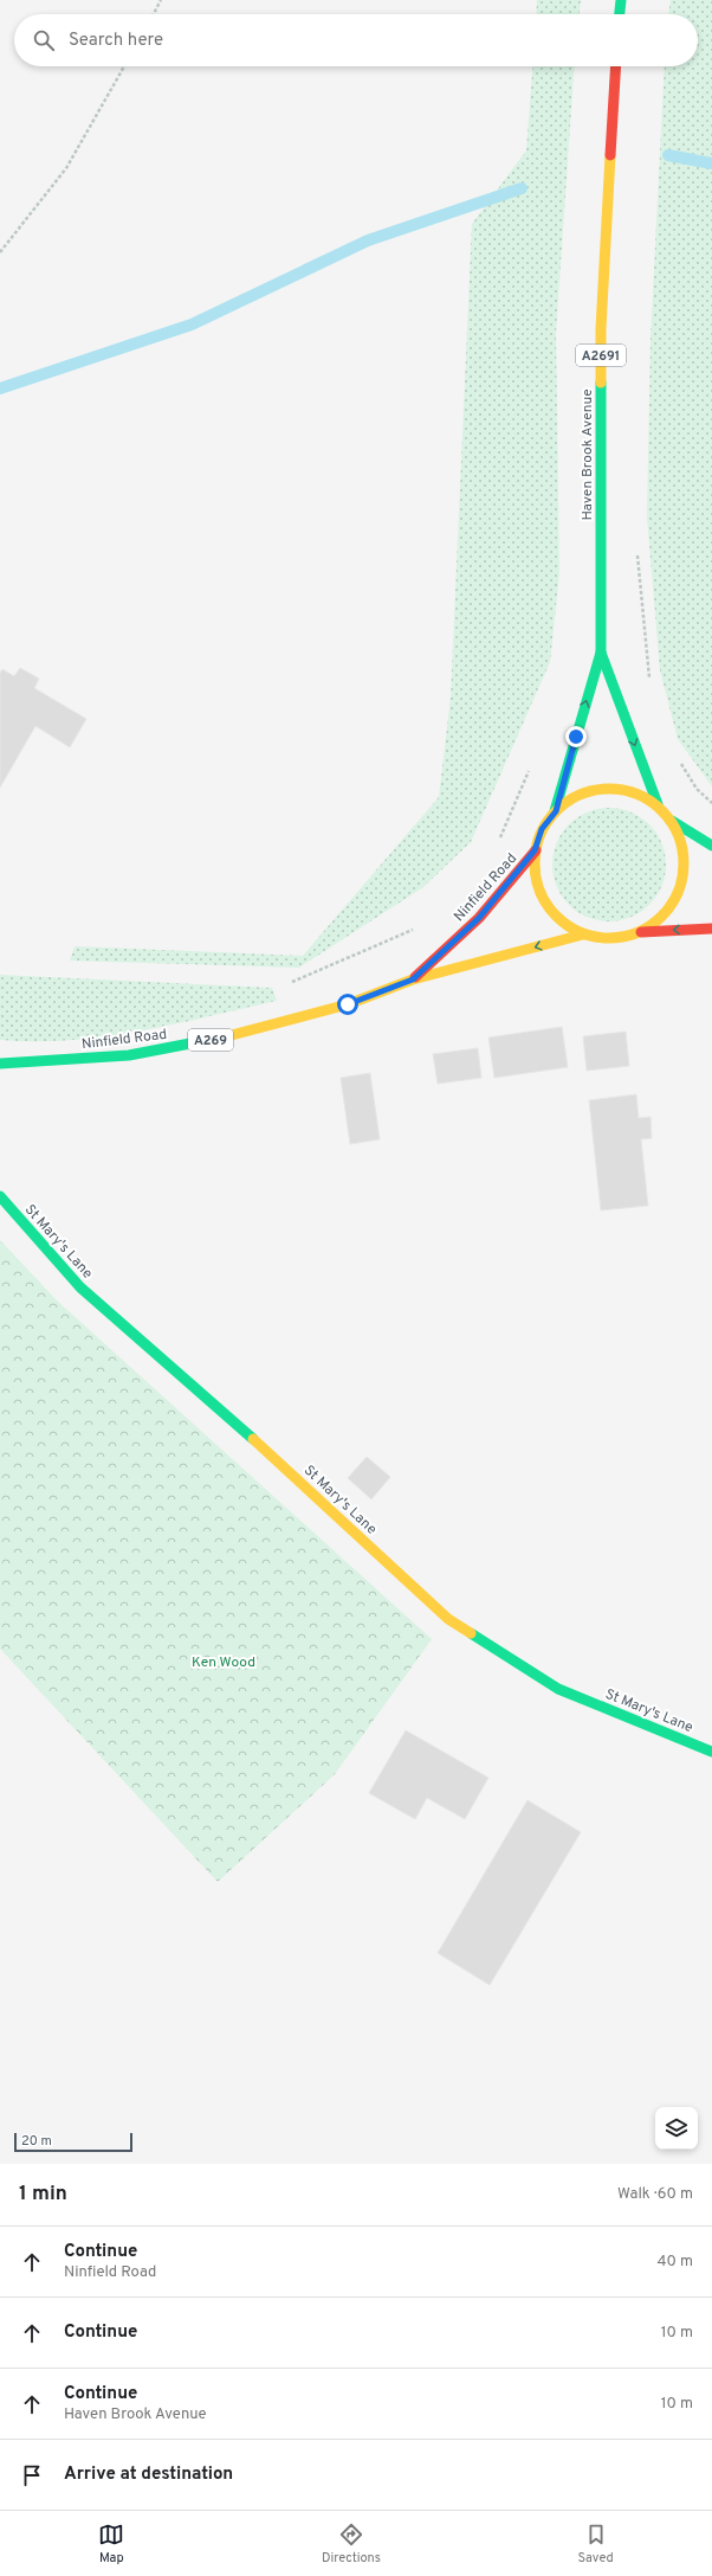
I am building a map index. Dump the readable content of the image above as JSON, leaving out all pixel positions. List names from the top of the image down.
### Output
{
  "streets": {
    "main road": [
      "A2691",
      "Haven Brook Avenue",
      "Ninfield Road",
      "A269",
      "St Mary's Lane"
    ]
  },
  "crossings": [
    ["Haven Brook Avenue", "Ninfield Road"]
  ],
  "parks": ["Ken Wood"],
  "scale_bar": "20 m",
  "page": {
    "search": "Search here",
    "scale": "20 m",
    "heading": ["1 min", "Walk · 60 m"],
    "list": [
      ["Continue", "Ninfield Road", "40 m"],
      ["Continue", "10 m"],
      ["Continue", "Haven Brook Avenue", "10 m"],
      "Arrive at destination"
    ],
    "nav": ["Map", "Directions", "Saved"]
  }
}
